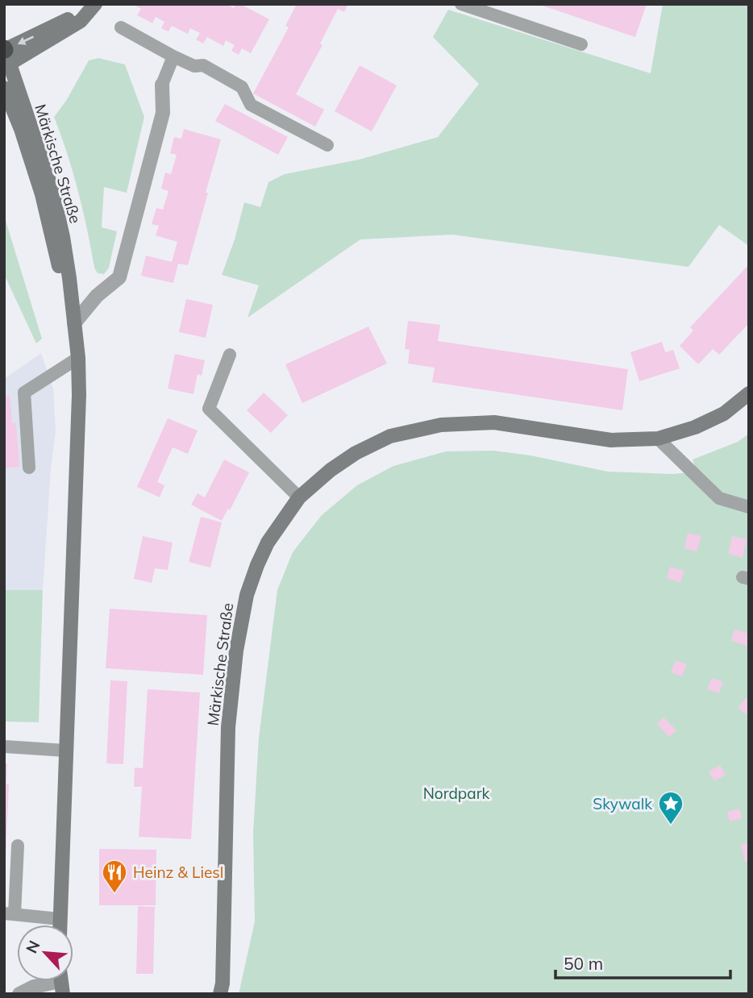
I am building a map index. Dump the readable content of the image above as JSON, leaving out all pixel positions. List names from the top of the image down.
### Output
{
  "streets": {
    "main road": ["Märkische Straße"]
  },
  "parks": ["Nordpark"],
  "places": {
    "place": ["Skywalk"],
    "restaurant": ["Heinz & Liesl"]
  },
  "scale_bar": "50 m",
  "north": "top left"
}
